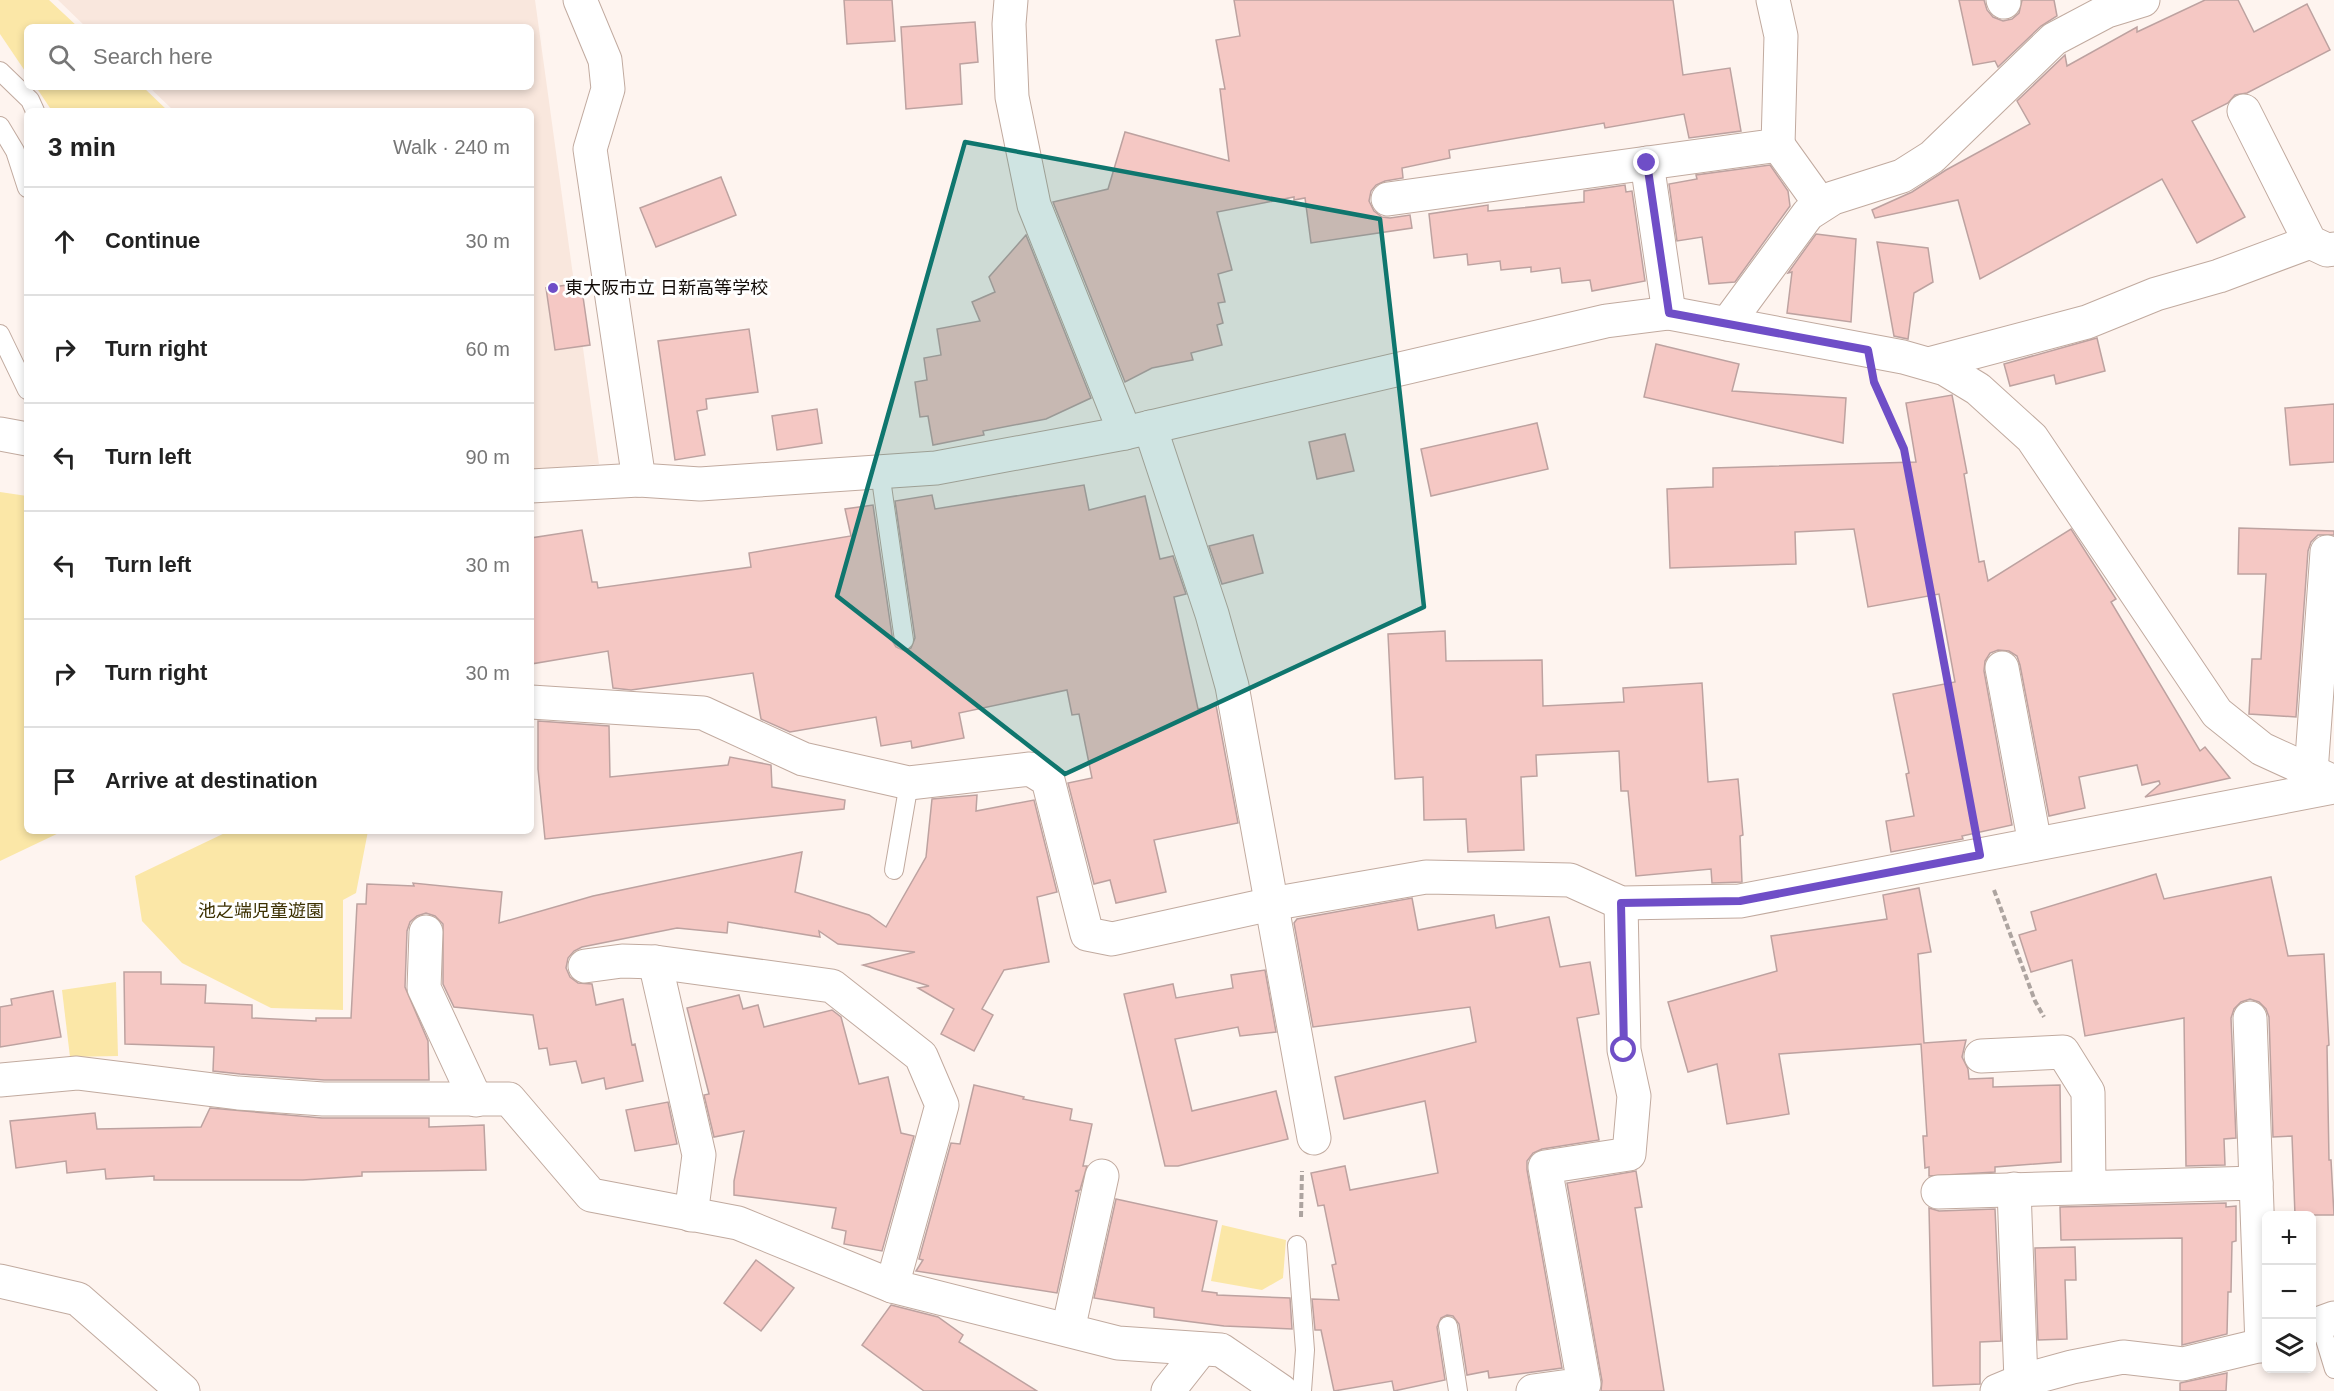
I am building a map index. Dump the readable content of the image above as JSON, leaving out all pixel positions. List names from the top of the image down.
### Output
{
  "parks": ["池之端児童遊園"],
  "places": ["東大阪市立 日新高等学校"],
  "page": {
    "search": "Search here",
    "heading": ["3 min", "Walk · 240 m"],
    "list": [
      ["Continue", "30 m"],
      ["Turn right", "60 m"],
      ["Turn left", "90 m"],
      ["Turn left", "30 m"],
      ["Turn right", "30 m"],
      "Arrive at destination"
    ],
    "map_buttons": ["+", "−"]
  }
}
